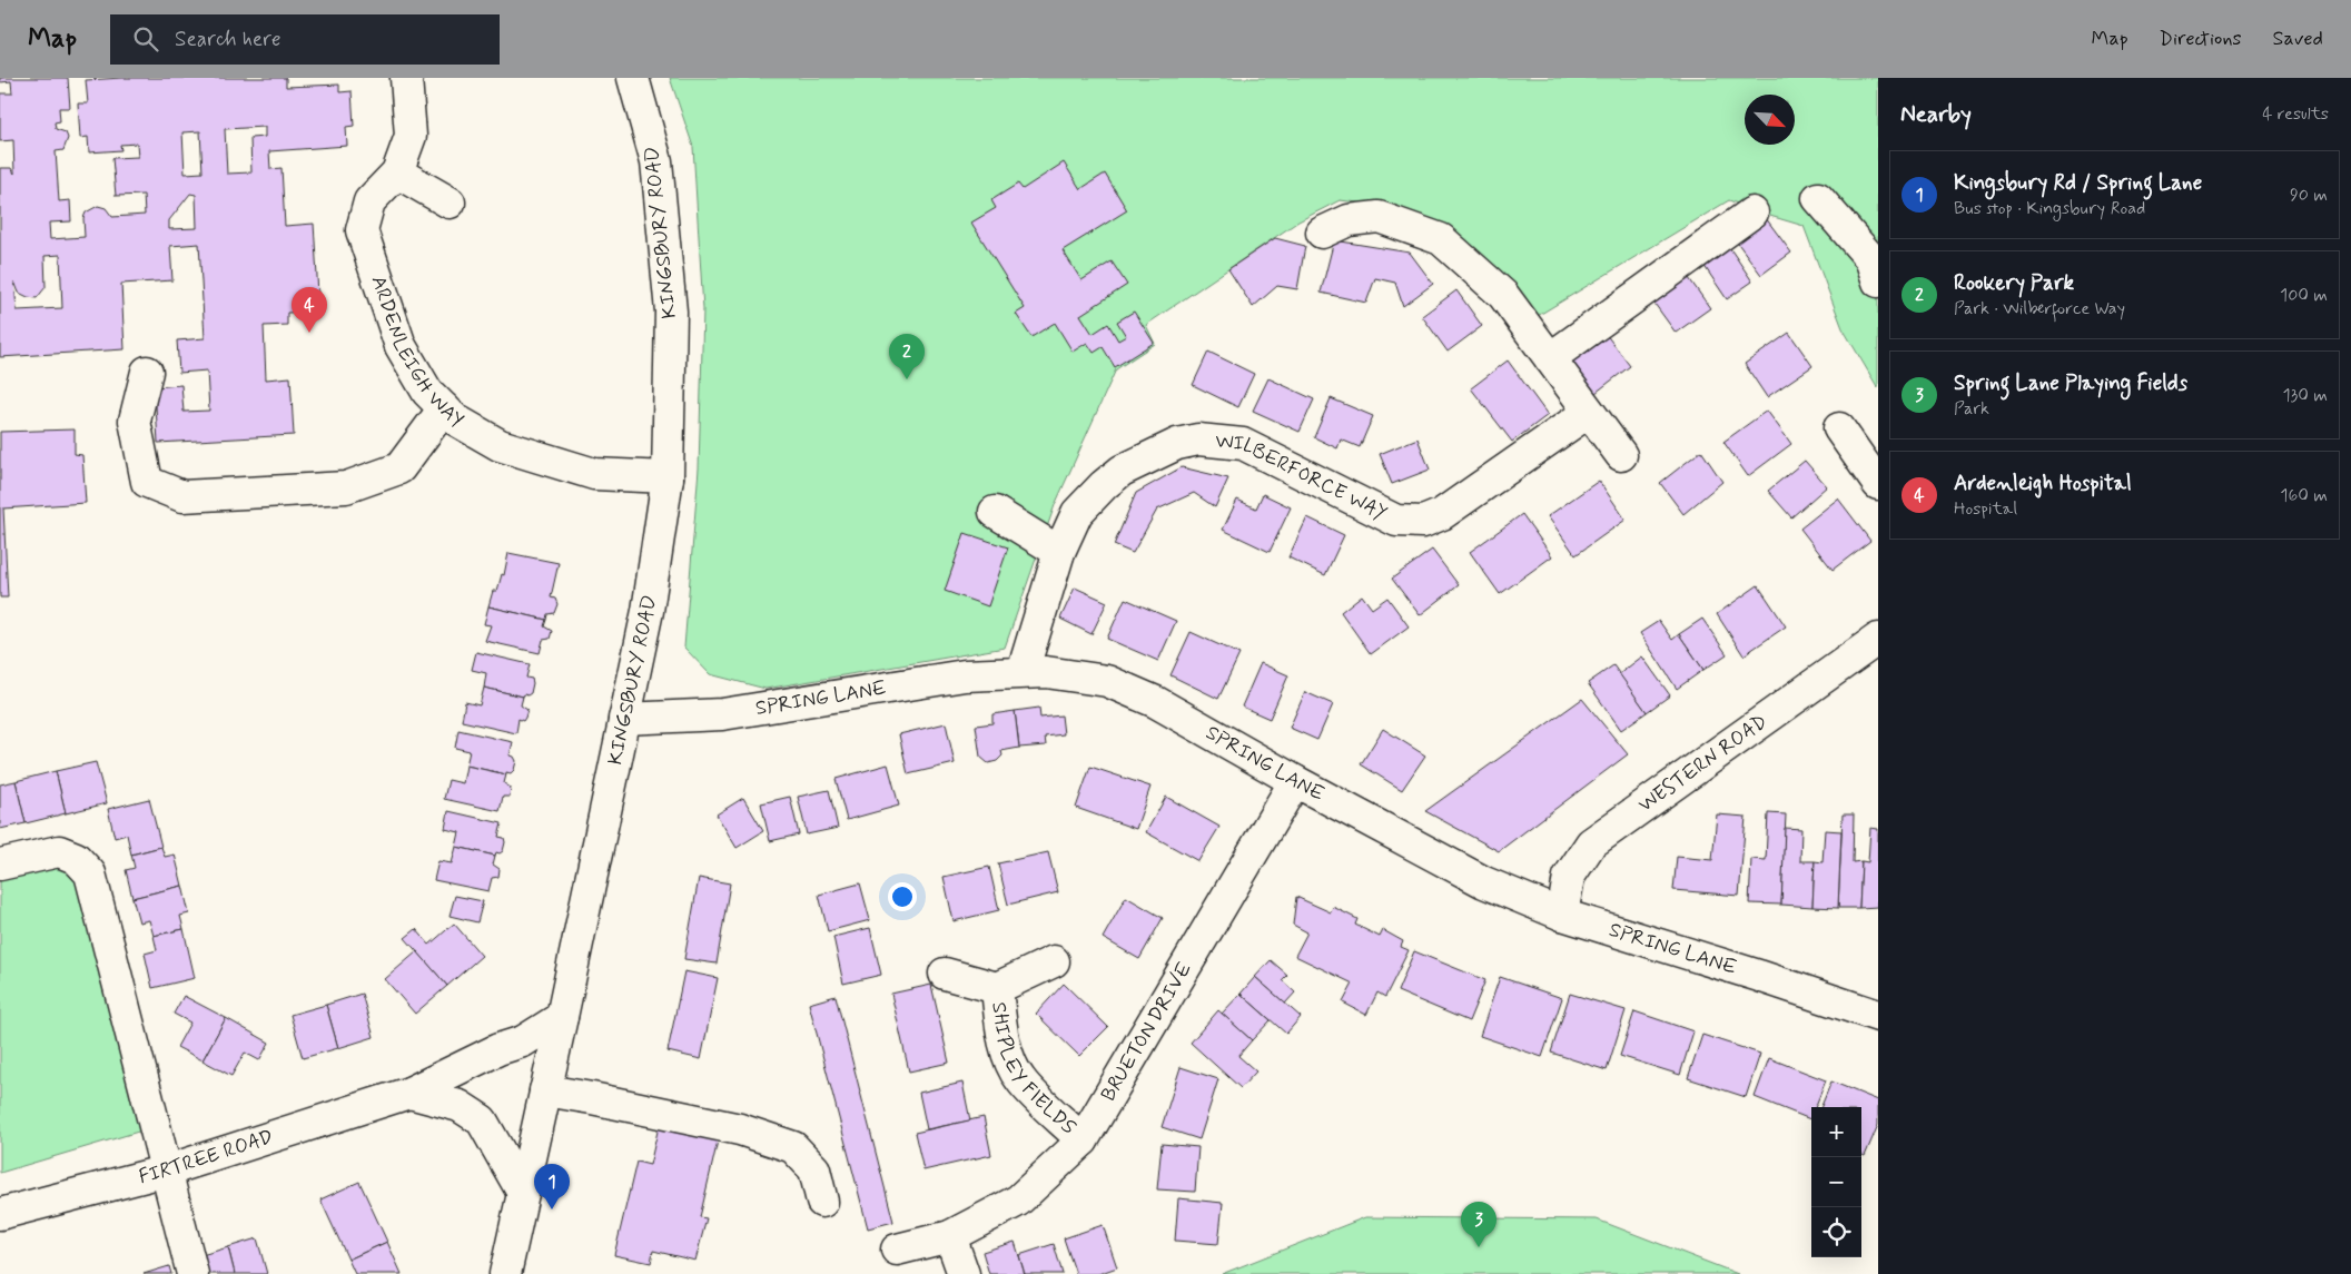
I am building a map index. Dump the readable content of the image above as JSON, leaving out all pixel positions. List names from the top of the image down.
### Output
{
  "streets": {
    "street": [
      "KINGSBURY ROAD",
      "ARDENLEIGH WAY",
      "WILBERFORCE WAY",
      "SPRING LANE",
      "WESTERN ROAD",
      "BRUETON DRIVE",
      "SHIPLEY FIELDS",
      "FIRTREE ROAD"
    ]
  },
  "crossings": [
    ["KINGSBURY ROAD", "ARDENLEIGH WAY"],
    ["KINGSBURY ROAD", "SPRING LANE"],
    ["KINGSBURY ROAD", "FIRTREE ROAD"],
    ["WILBERFORCE WAY", "SPRING LANE"],
    ["SPRING LANE", "WESTERN ROAD"],
    ["SPRING LANE", "BRUETON DRIVE"],
    ["BRUETON DRIVE", "SHIPLEY FIELDS"]
  ],
  "north": "bottom right",
  "page": {
    "header": "Map",
    "search": "Search here",
    "nav": ["Map", "Directions", "Saved"],
    "heading": ["Nearby", "4 results"],
    "list": [
      {
        "mark": "1",
        "name": "Kingsbury Rd / Spring Lane",
        "note": "Bus stop · Kingsbury Road",
        "value": "90 m"
      },
      {
        "mark": "2",
        "name": "Rookery Park",
        "note": "Park · Wilberforce Way",
        "value": "100 m"
      },
      {
        "mark": "3",
        "name": "Spring Lane Playing Fields",
        "note": "Park",
        "value": "130 m"
      },
      {
        "mark": "4",
        "name": "Ardenleigh Hospital",
        "note": "Hospital",
        "value": "160 m"
      }
    ],
    "pins": [
      "4",
      "2",
      "1",
      "3"
    ],
    "map_buttons": ["+", "−"]
  }
}
